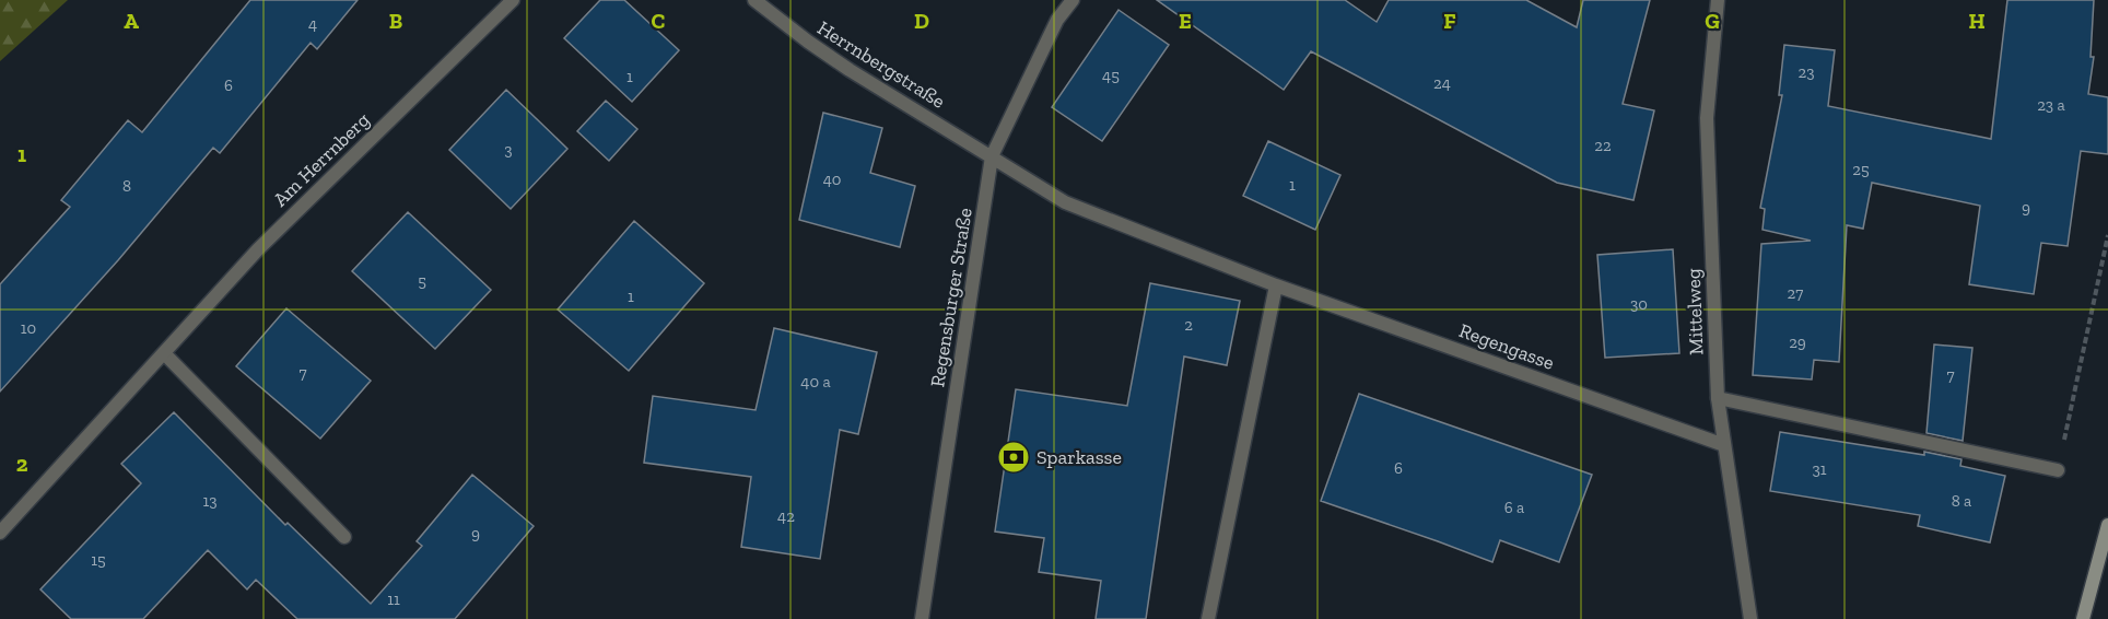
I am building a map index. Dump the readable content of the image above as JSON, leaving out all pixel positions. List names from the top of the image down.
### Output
{
  "streets": {
    "street": [
      "Herrnbergstraße",
      "Am Herrnberg",
      "Regensburger Straße",
      "Mittelweg",
      "Regengasse"
    ]
  },
  "crossings": [
    ["Herrnbergstraße", "Regensburger Straße"],
    ["Herrnbergstraße", "Regengasse"],
    ["Regensburger Straße", "Regengasse"],
    ["Mittelweg", "Regengasse"]
  ],
  "places": {
    "bank": ["Sparkasse"]
  },
  "house_numbers": [
    "4",
    "23",
    "45",
    "1",
    "24",
    "6",
    "23 a",
    "22",
    "3",
    "25",
    "40",
    "1",
    "8",
    "9",
    "5",
    "27",
    "1",
    "30",
    "2",
    "10",
    "29",
    "7",
    "7",
    "40 a",
    "6",
    "31",
    "13",
    "8 a",
    "6 a",
    "42",
    "9",
    "15",
    "11"
  ],
  "grid": {
    "columns": [
      "A",
      "B",
      "C",
      "D",
      "E",
      "F",
      "G",
      "H"
    ],
    "rows": ["1", "2"]
  }
}
